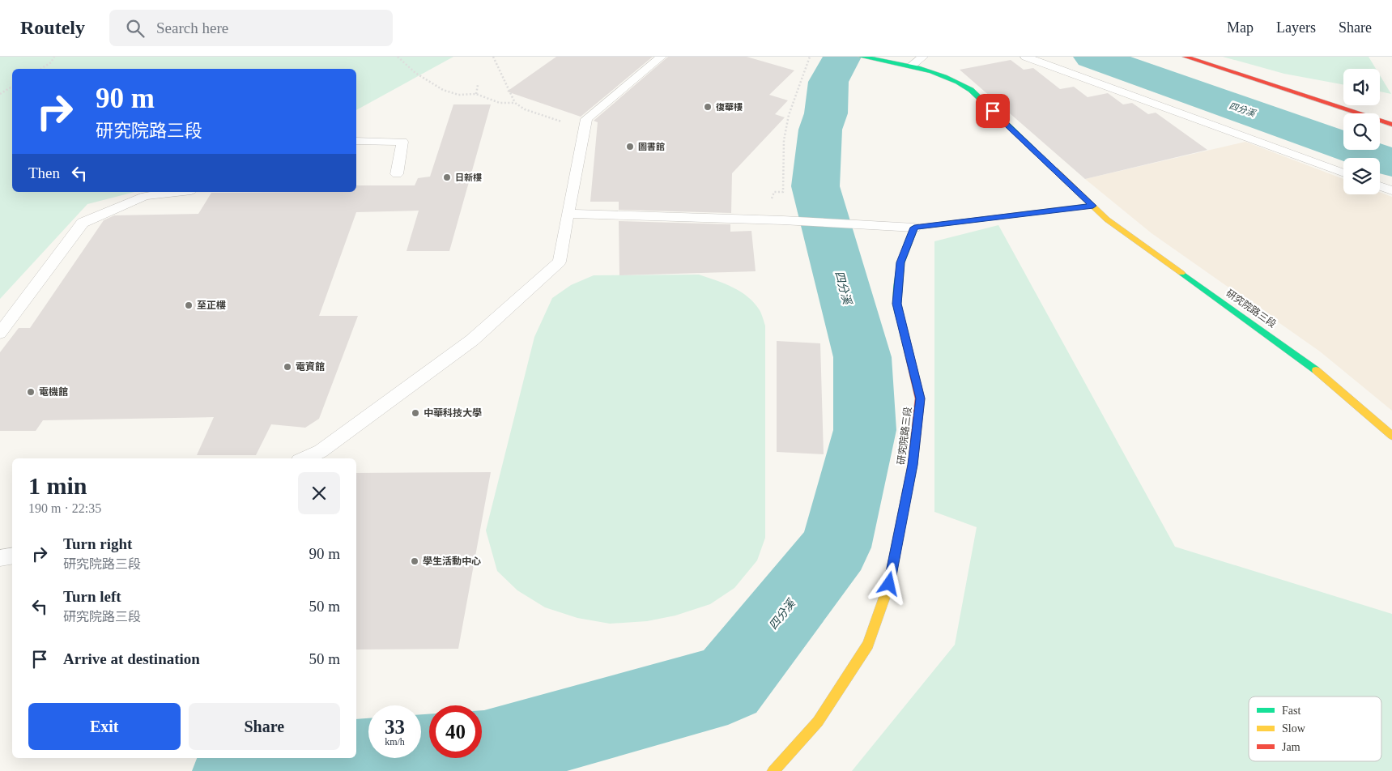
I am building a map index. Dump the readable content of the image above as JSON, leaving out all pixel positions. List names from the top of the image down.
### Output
{
  "streets": {
    "street": ["研究院路三段"]
  },
  "water": ["四分溪"],
  "places": [
    "復華樓",
    "圖書館",
    "日新樓",
    "至正樓",
    "電資館",
    "電機館",
    "中華科技大學",
    "學生活動中心"
  ],
  "legend": ["Fast", "Slow", "Jam"],
  "page": {
    "header": "Routely",
    "search": "Search here",
    "nav": ["Map", "Layers", "Share"],
    "turn": ["90 m", "研究院路三段"],
    "then": "Then",
    "heading": ["1 min", "190 m · 22:35"],
    "list": [
      {
        "name": "Turn right",
        "note": "研究院路三段",
        "value": "90 m"
      },
      {
        "name": "Turn left",
        "note": "研究院路三段",
        "value": "50 m"
      },
      {
        "name": "Arrive at destination",
        "value": "50 m"
      }
    ],
    "buttons": ["Exit", "Share"],
    "speed": "33 km/h",
    "limit": "40"
  }
}
